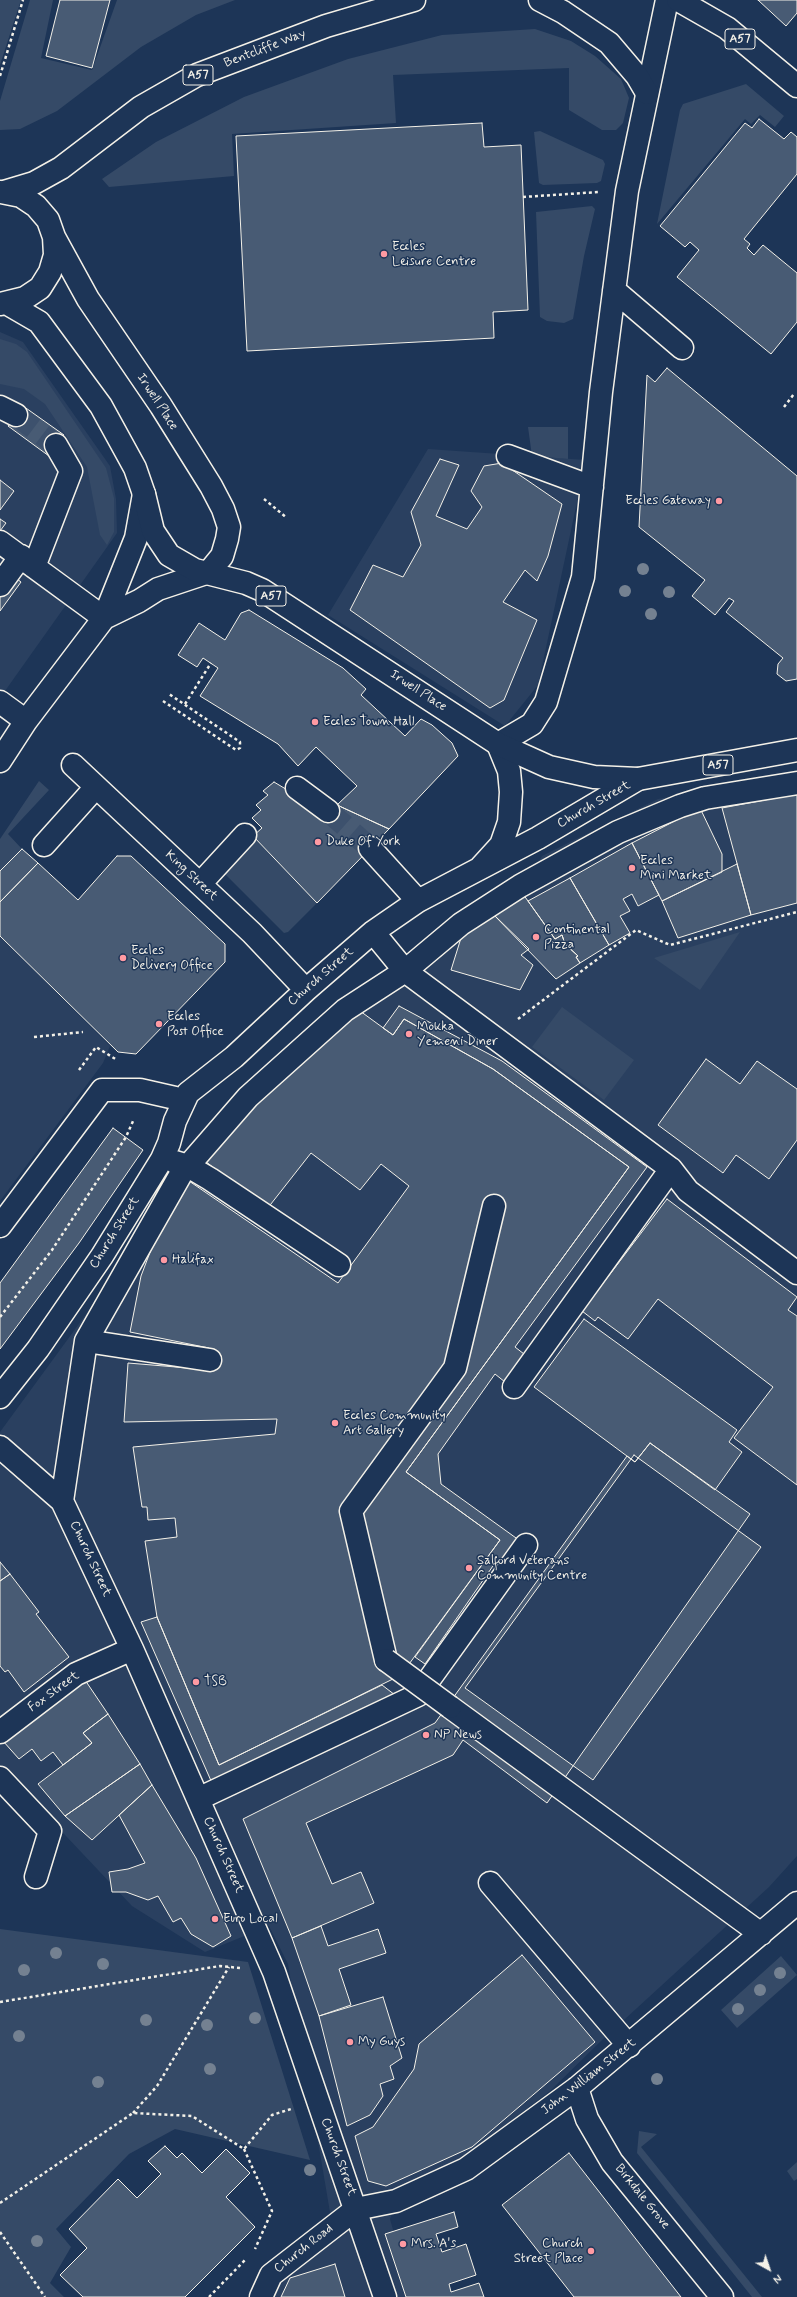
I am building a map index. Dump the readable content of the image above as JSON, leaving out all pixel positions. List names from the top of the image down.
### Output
{
  "streets": {
    "street": [
      "A57",
      "Bentcliffe Way",
      "Irwell Place",
      "Church Street",
      "King Street",
      "Fox Street",
      "John William Street",
      "Birkdale Grove",
      "Church Road"
    ]
  },
  "crossings": [
    ["Irwell Place", "Church Street"],
    ["Church Street", "King Street"],
    ["Church Street", "Fox Street"],
    ["Church Street", "John William Street"],
    ["Church Street", "Church Road"],
    ["John William Street", "Birkdale Grove"],
    ["John William Street", "Church Road"]
  ],
  "places": [
    "Eccles Leisure Centre",
    "Eccles Gateway",
    "Eccles Town Hall",
    "Duke Of York",
    "Eccles Mini Market",
    "Continental Pizza",
    "Eccles Delivery Office",
    "Eccles Post Office",
    "Mokka Yemeni Diner",
    "Halifax",
    "Eccles Community Art Gallery",
    "Salford Veterans Community Centre",
    "TSB",
    "NP News",
    "Euro Local",
    "My Guys",
    "Mrs. A's",
    "Church Street Place"
  ],
  "north": "bottom right"
}
